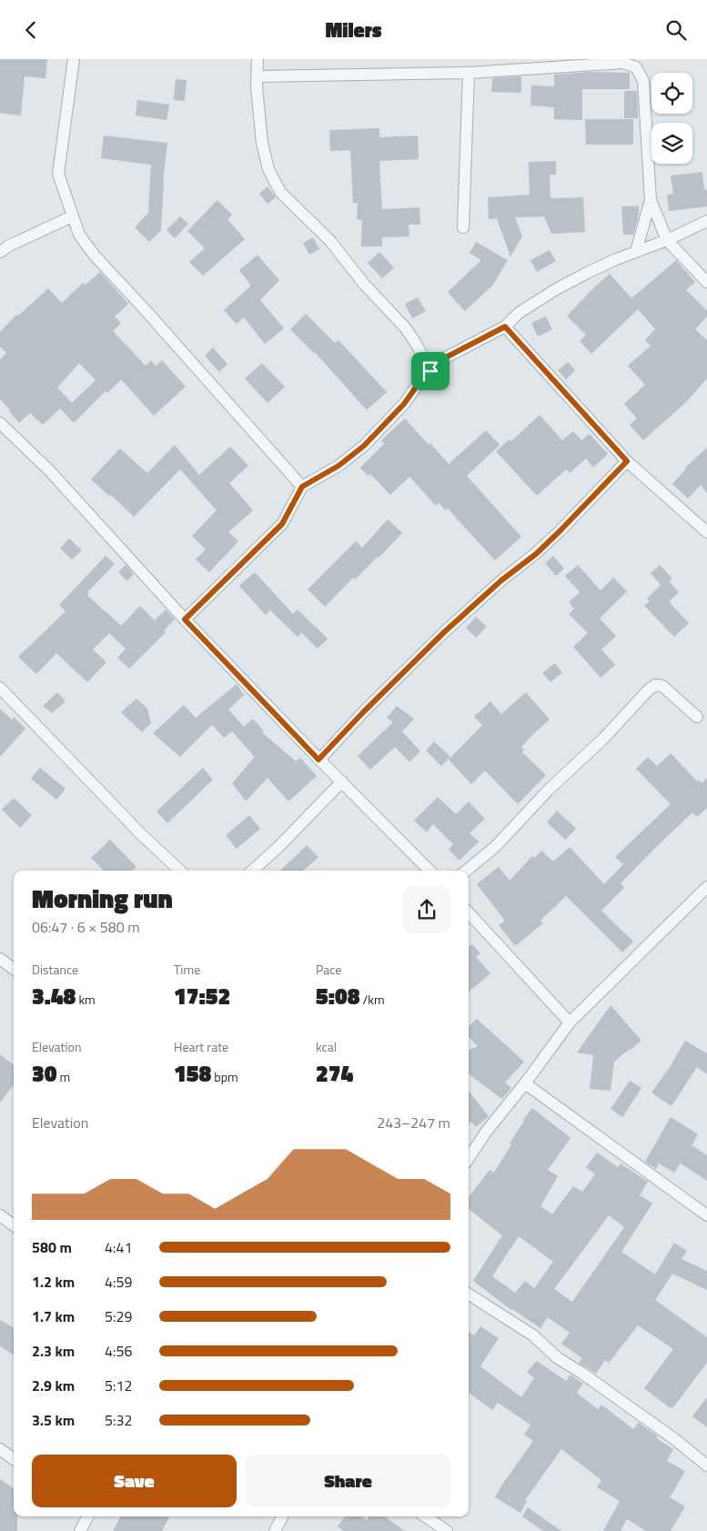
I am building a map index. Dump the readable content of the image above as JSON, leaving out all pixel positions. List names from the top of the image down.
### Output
{
  "page": {
    "header": "Milers",
    "heading": ["Morning run", "06:47 · 6 × 580 m"],
    "stats": [
      ["Distance", "3.48 km"],
      ["Time", "17:52"],
      ["Pace", "5:08 /km"],
      ["Elevation", "30 m"],
      ["Heart rate", "158 bpm"],
      ["kcal", "274"]
    ],
    "chart": ["Elevation", "243–247 m"],
    "list": [
      {
        "name": "580 m",
        "note": "4:41"
      },
      {
        "name": "1.2 km",
        "note": "4:59"
      },
      {
        "name": "1.7 km",
        "note": "5:29"
      },
      {
        "name": "2.3 km",
        "note": "4:56"
      },
      {
        "name": "2.9 km",
        "note": "5:12"
      },
      {
        "name": "3.5 km",
        "note": "5:32"
      }
    ],
    "buttons": ["Save", "Share"]
  }
}
